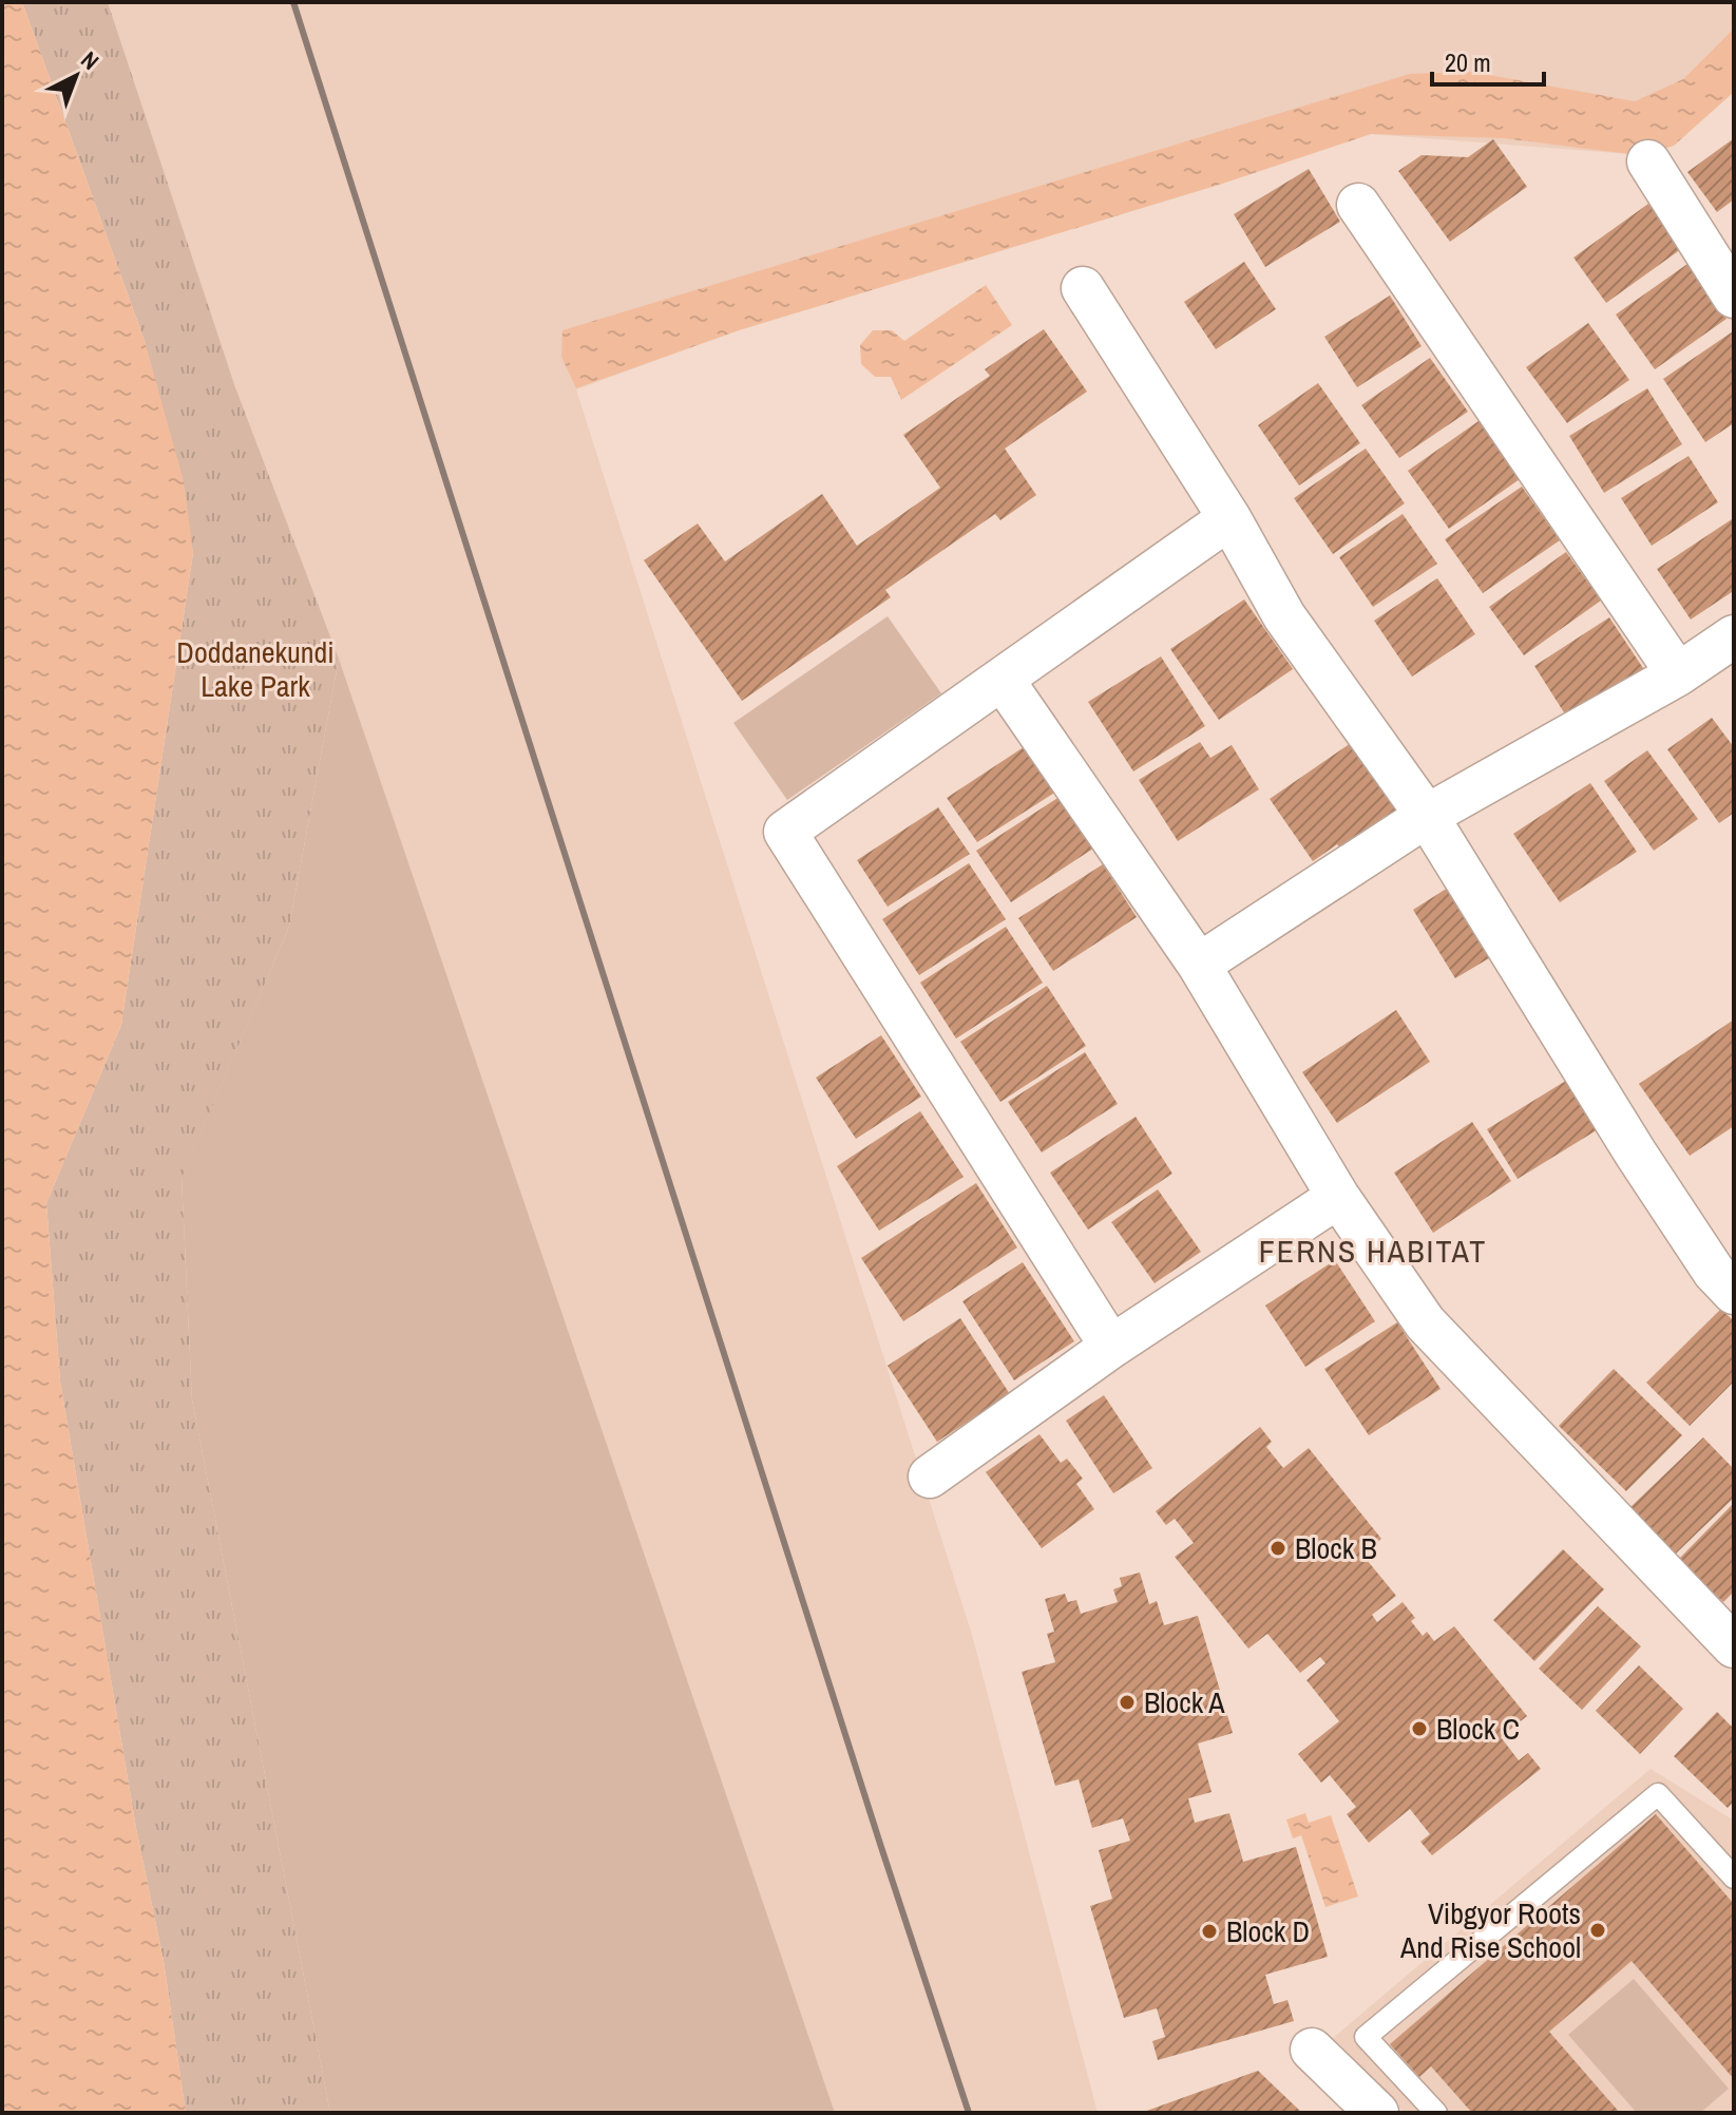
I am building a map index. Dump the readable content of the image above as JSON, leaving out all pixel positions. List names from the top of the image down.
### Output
{
  "districts": ["FERNS HABITAT"],
  "parks": ["Doddanekundi Lake Park"],
  "places": [
    "Block B",
    "Block A",
    "Block C",
    "Vibgyor Roots And Rise School",
    "Block D"
  ],
  "scale_bar": "20 m",
  "north": "top right"
}
